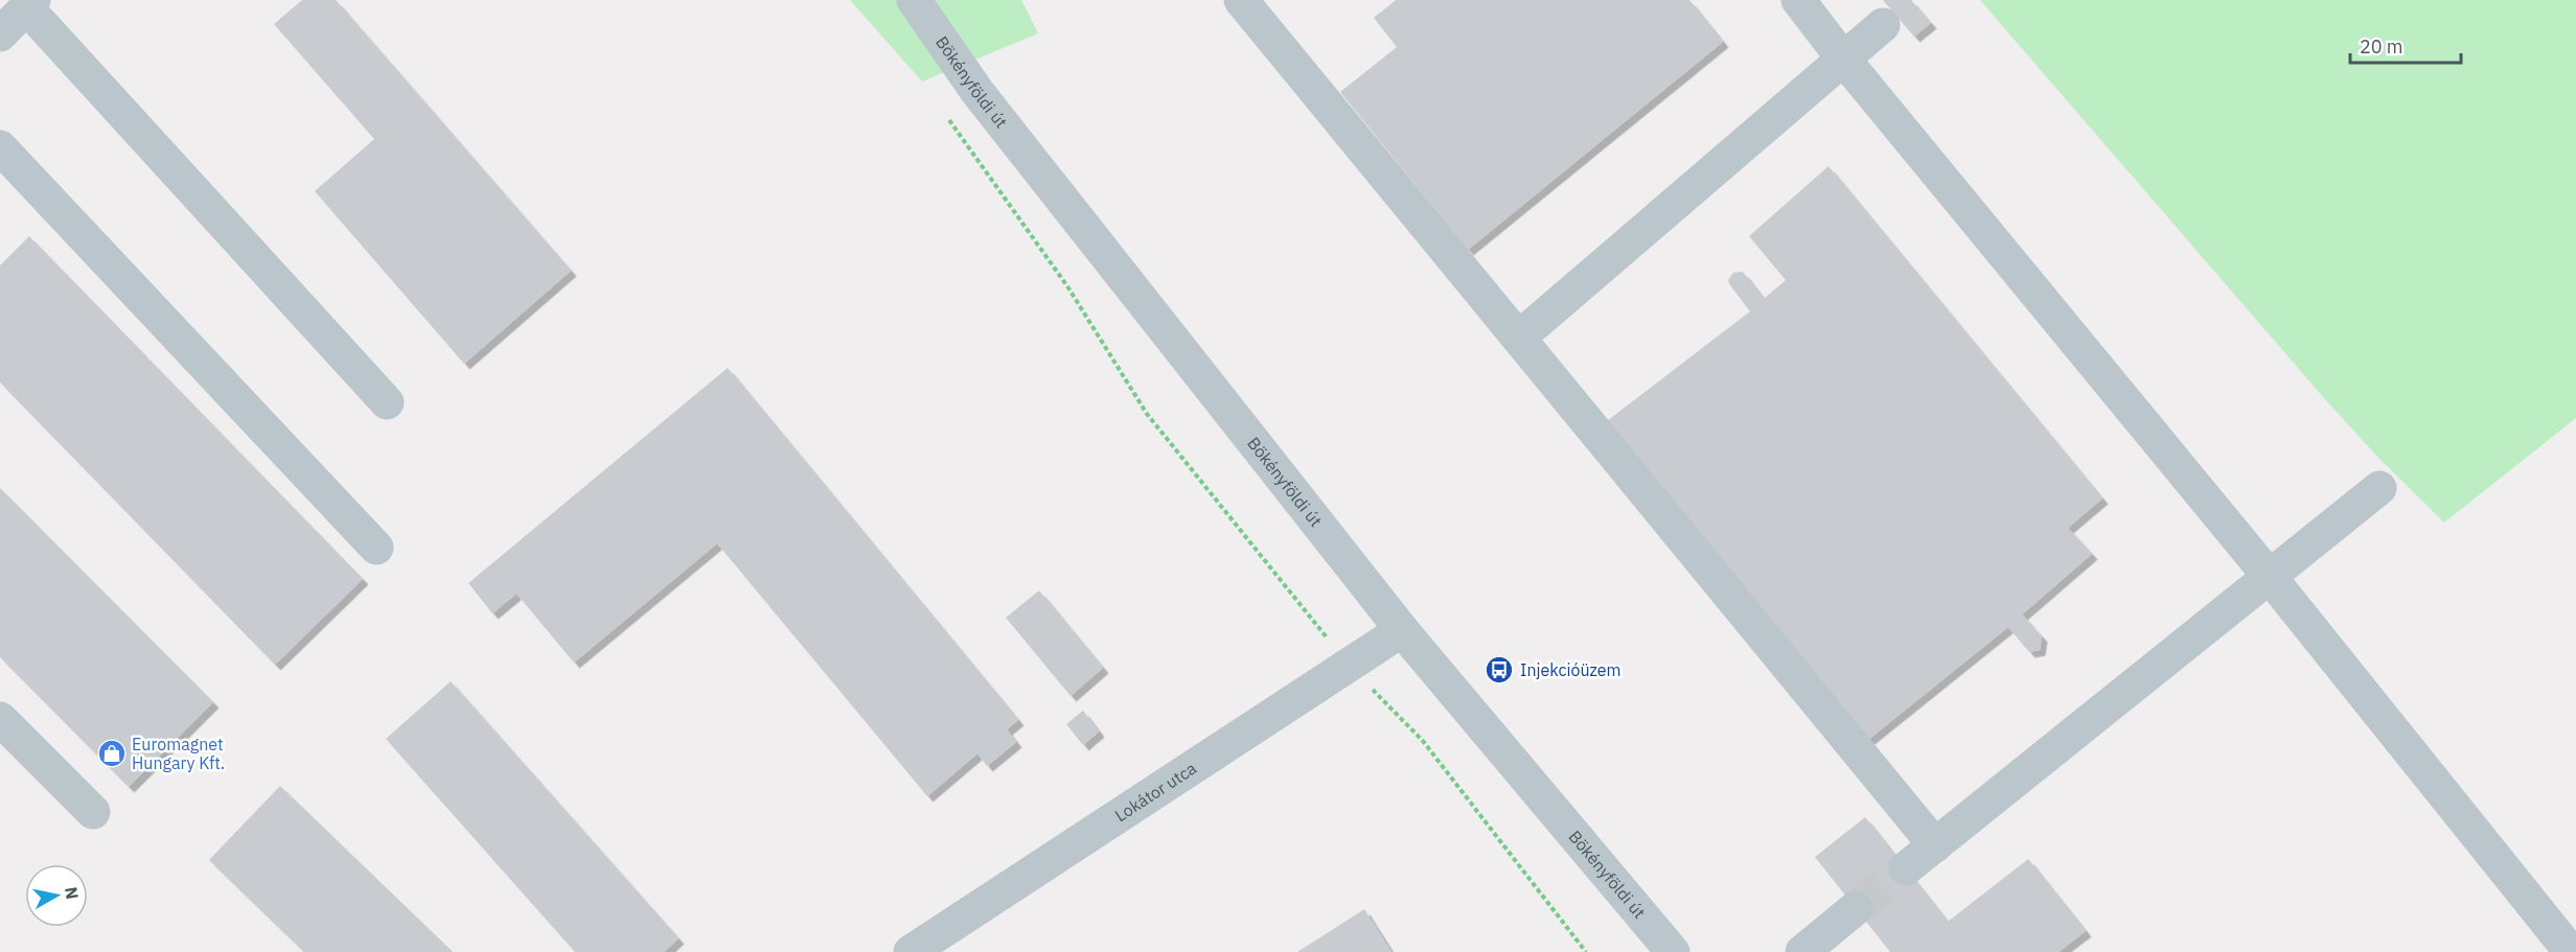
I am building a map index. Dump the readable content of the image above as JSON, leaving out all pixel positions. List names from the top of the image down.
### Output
{
  "streets": {
    "street": ["Bökényföldi út", "Lokátor utca"]
  },
  "crossings": [
    ["Bökényföldi út", "Lokátor utca"]
  ],
  "places": {
    "bus stop": ["Injekcióüzem"],
    "shop": ["Euromagnet Hungary Kft."]
  },
  "scale_bar": "20 m",
  "north": "right"
}
